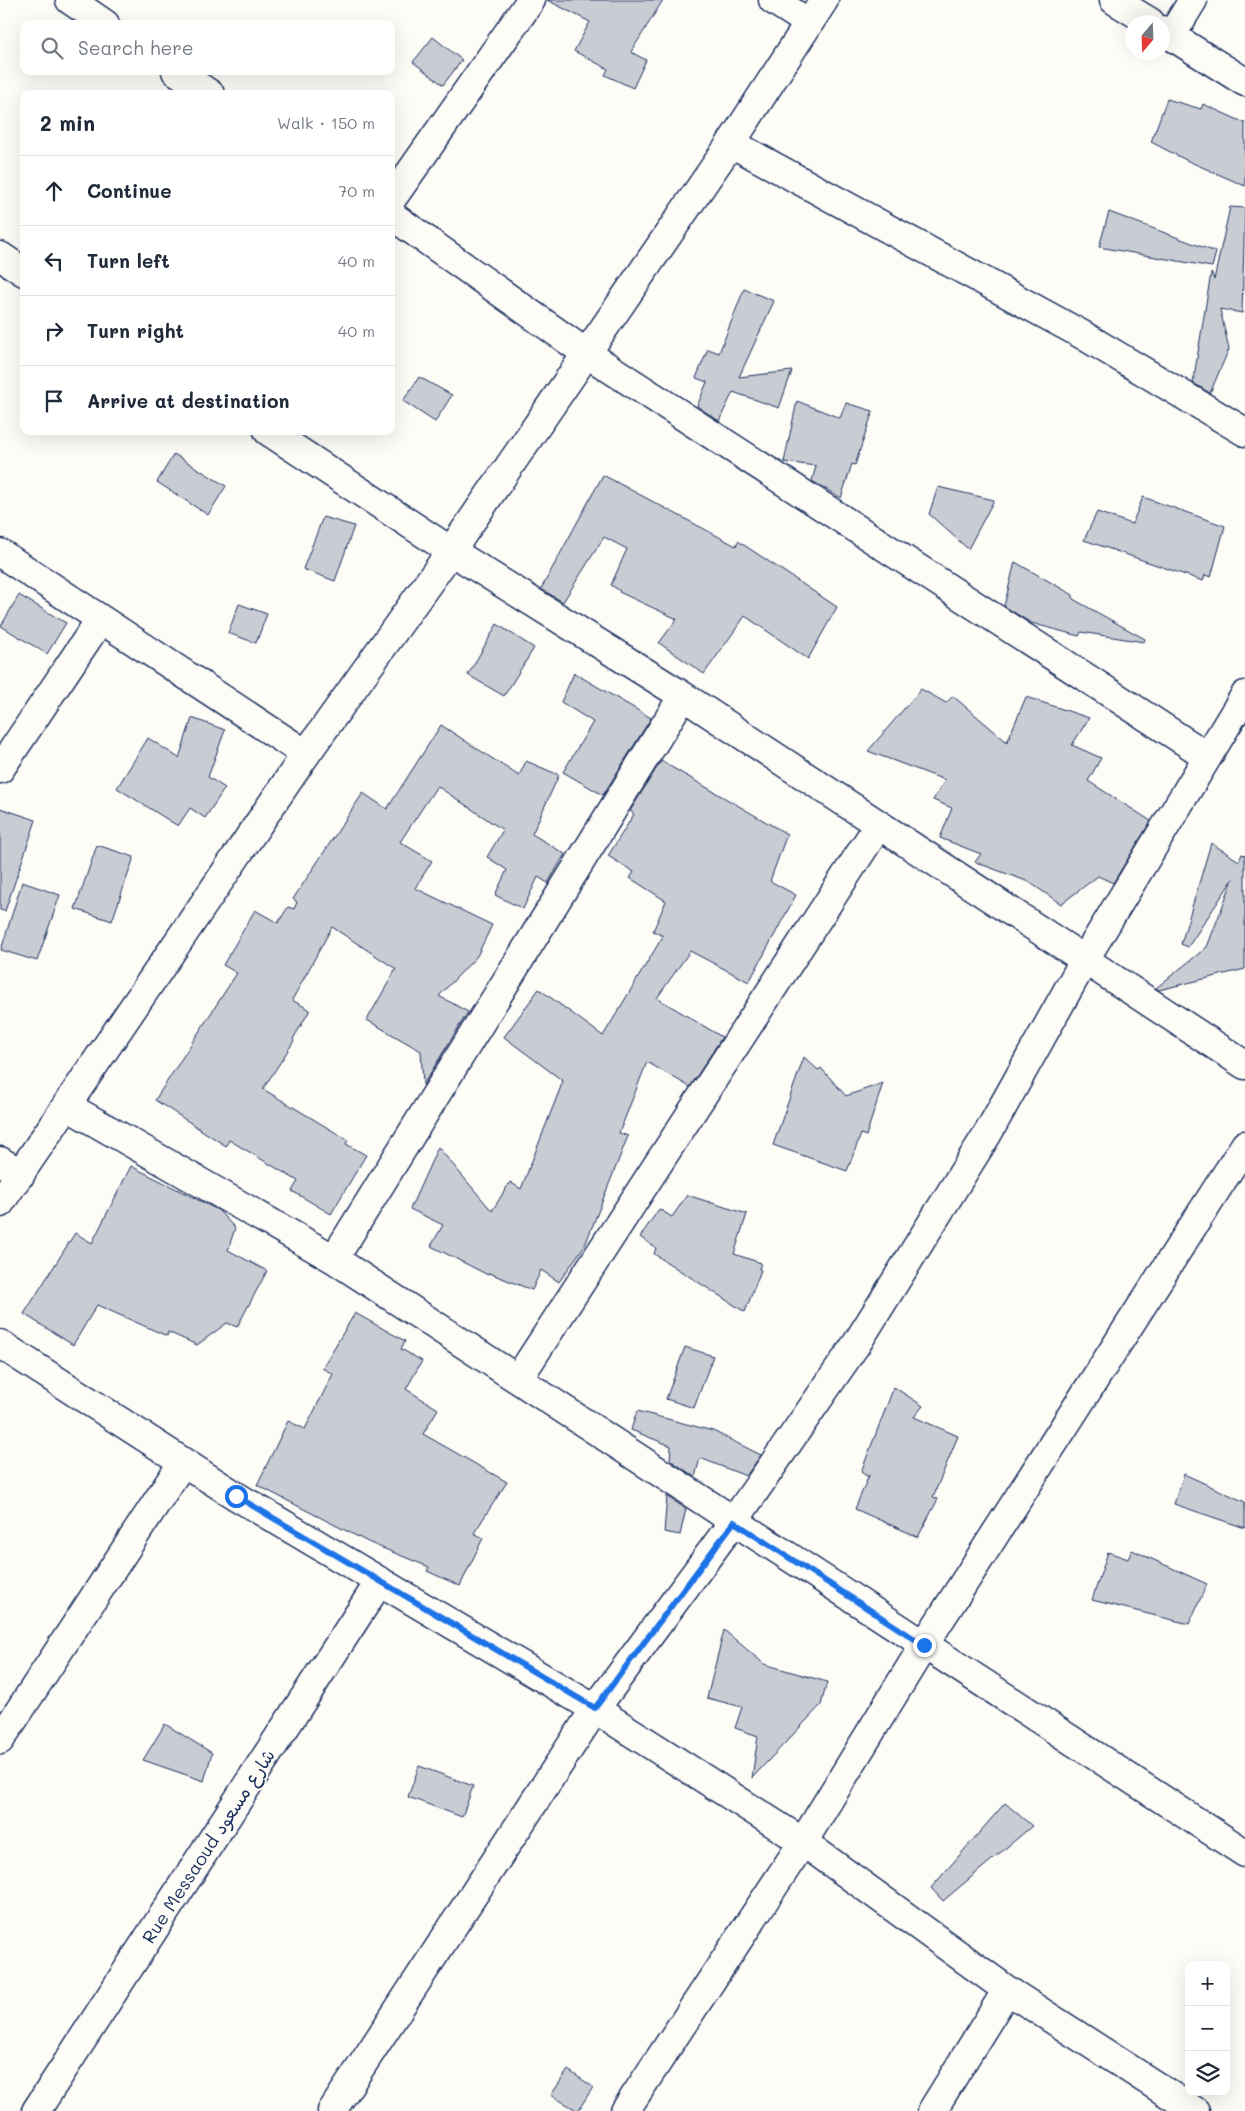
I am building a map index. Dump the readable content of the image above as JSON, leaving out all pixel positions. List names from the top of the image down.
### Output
{
  "streets": {
    "street": ["Rue Messaoud شارع مسعود"]
  },
  "north": "bottom",
  "page": {
    "search": "Search here",
    "heading": ["2 min", "Walk · 150 m"],
    "list": [
      ["Continue", "70 m"],
      ["Turn left", "40 m"],
      ["Turn right", "40 m"],
      "Arrive at destination"
    ],
    "map_buttons": ["+", "−"]
  }
}
